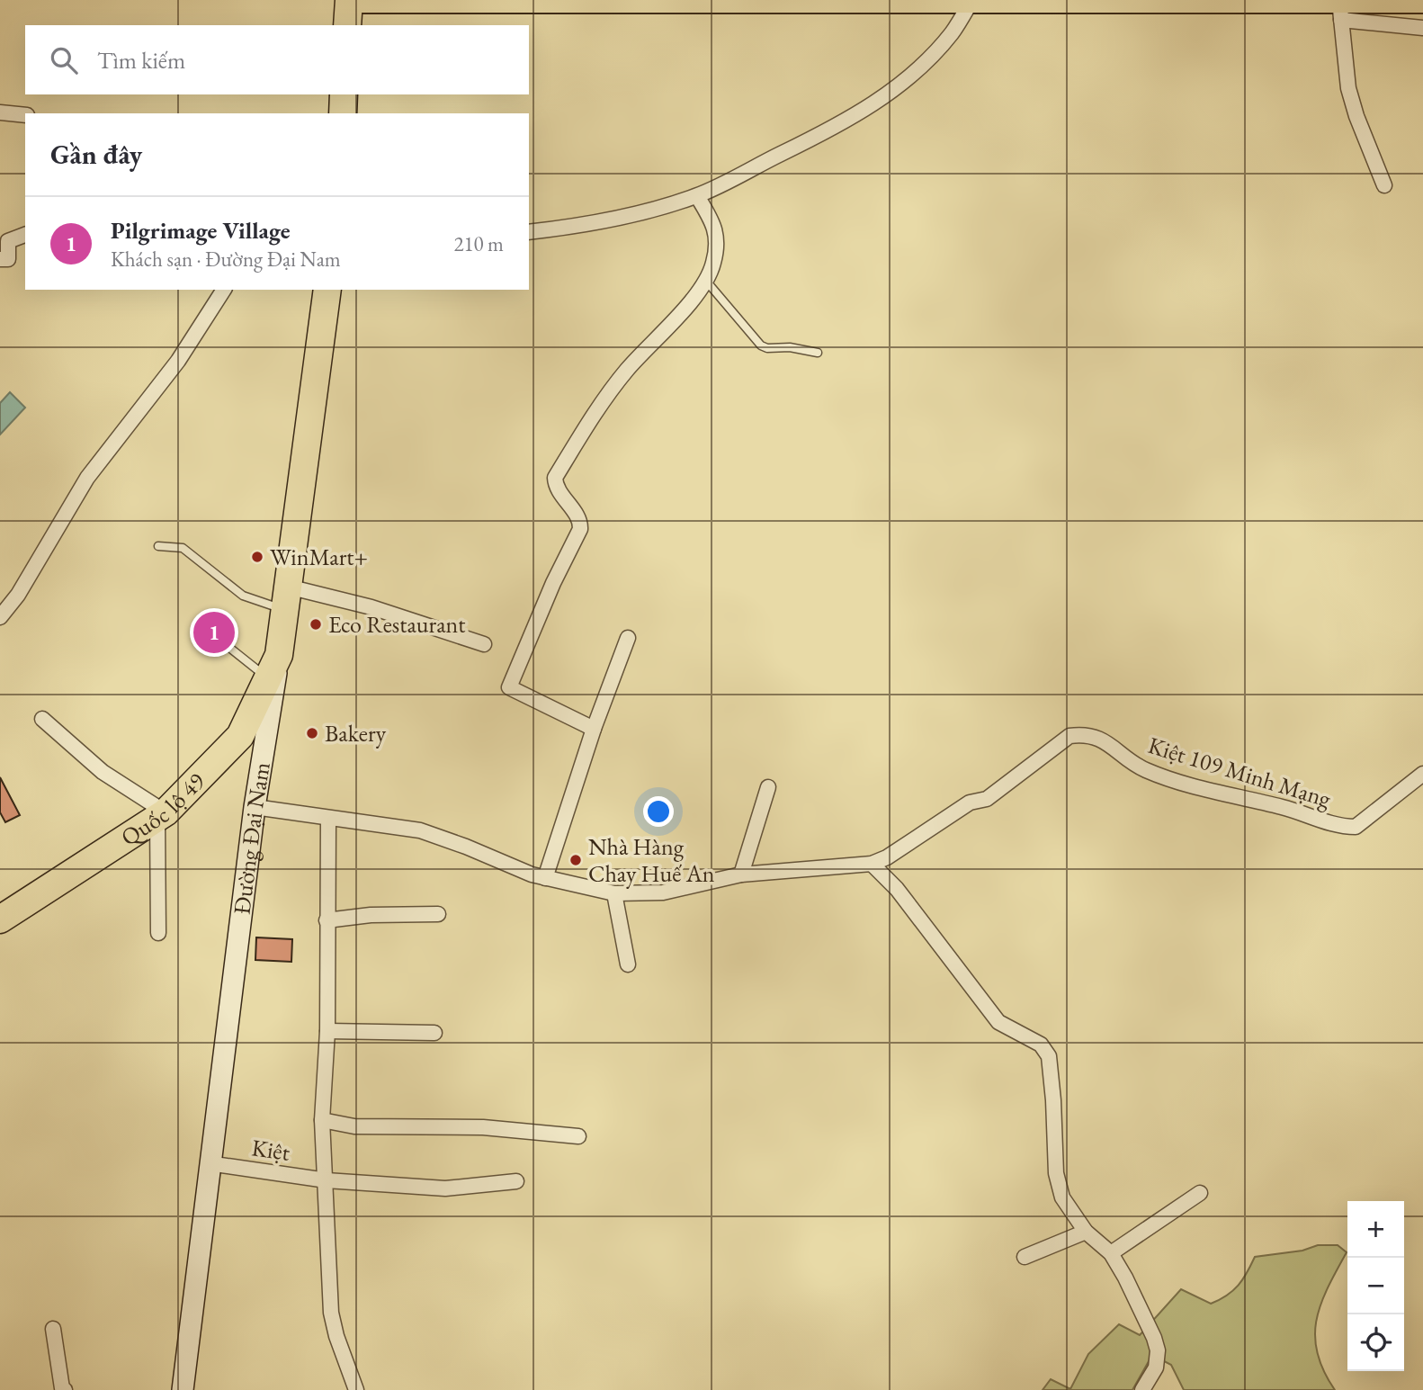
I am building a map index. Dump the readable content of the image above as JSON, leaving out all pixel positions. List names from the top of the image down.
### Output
{
  "streets": {
    "highway": ["Quốc lộ 49", "Đường Đại Nam"],
    "street": ["Kiệt 109 Minh Mạng", "Kiệt"]
  },
  "crossings": [
    ["Kiệt 109 Minh Mạng", "Đường Đại Nam"],
    ["Quốc lộ 49", "Đường Đại Nam"],
    ["Đường Đại Nam", "Kiệt"]
  ],
  "places": [
    "WinMart+",
    "Eco Restaurant",
    "Bakery",
    "Nhà Hàng Chay Huế An"
  ],
  "page": {
    "search": "Tìm kiếm",
    "heading": "Gần đây",
    "list": [
      {
        "mark": "1",
        "name": "Pilgrimage Village",
        "note": "Khách sạn · Đường Đại Nam",
        "value": "210 m"
      }
    ],
    "pins": "1",
    "map_buttons": ["+", "−"]
  }
}
